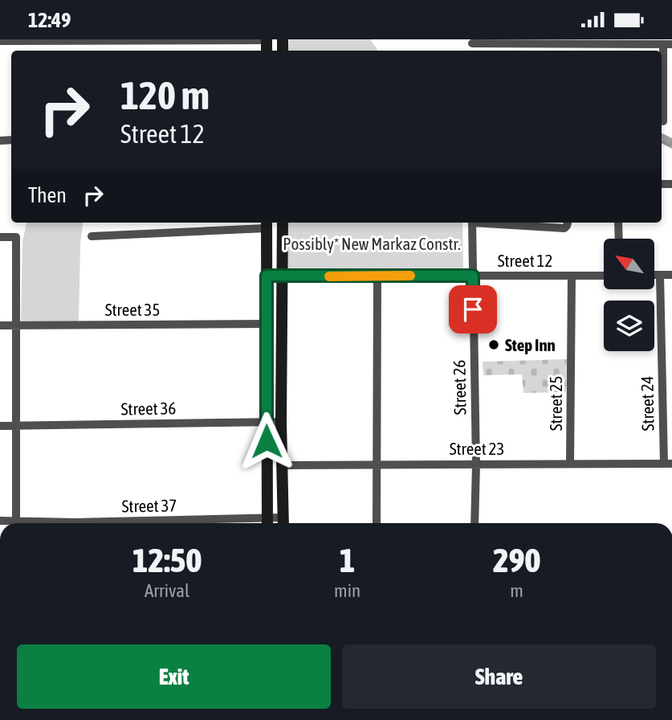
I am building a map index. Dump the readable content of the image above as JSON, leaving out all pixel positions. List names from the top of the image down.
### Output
{
  "streets": {
    "street": [
      "Street 12",
      "Street 35",
      "Street 26",
      "Street 25",
      "Street 24",
      "Street 36",
      "Street 23",
      "Street 37"
    ]
  },
  "crossings": [
    ["Street 12", "Street 26"],
    ["Street 12", "Street 25"],
    ["Street 26", "Street 23"],
    ["Street 25", "Street 23"],
    ["Street 24", "Street 23"]
  ],
  "parks": ["Possibly* New Markaz Constr."],
  "places": ["Step Inn"],
  "north": "top left",
  "page": {
    "status": "12:49",
    "turn": ["120 m", "Street 12"],
    "then": "Then",
    "eta": [
      "12:50",
      "Arrival",
      "1",
      "min",
      "290",
      "m"
    ],
    "buttons": ["Exit", "Share"]
  }
}
